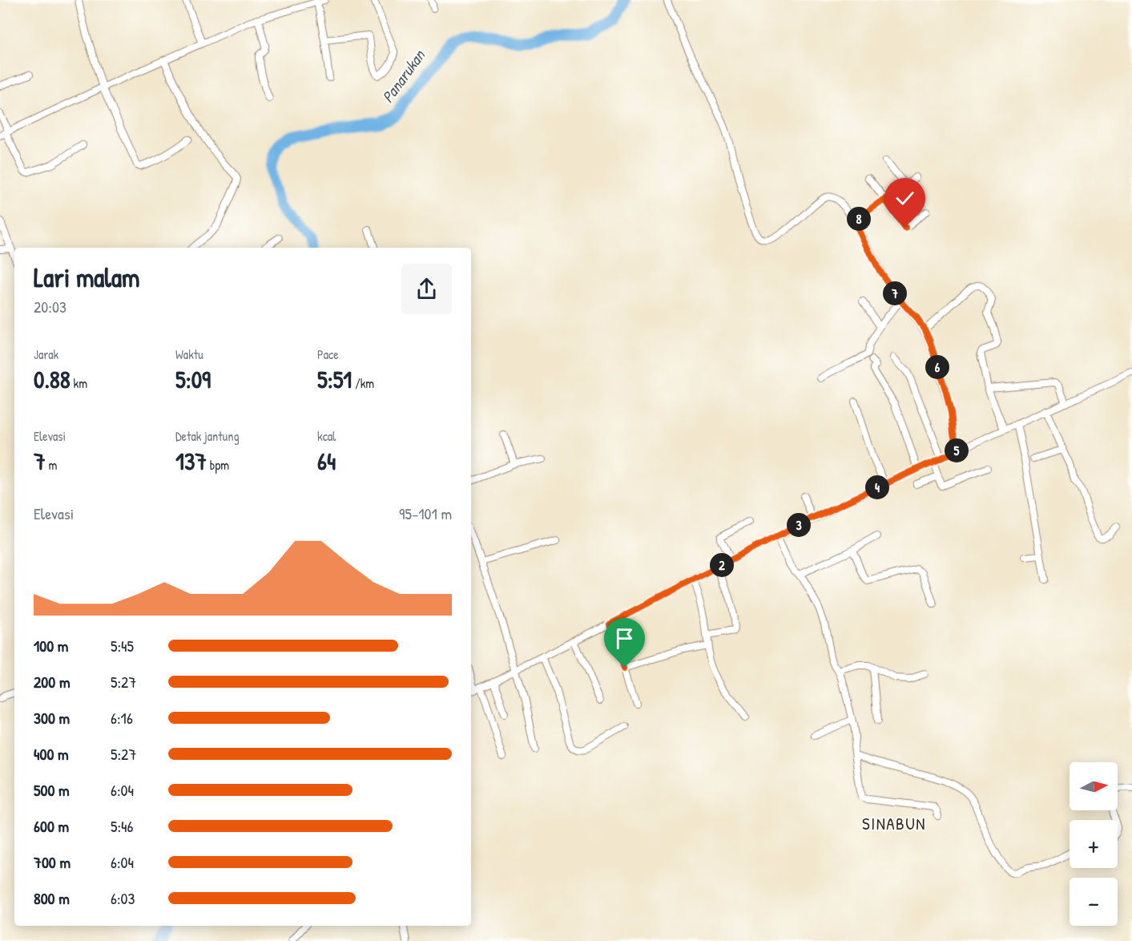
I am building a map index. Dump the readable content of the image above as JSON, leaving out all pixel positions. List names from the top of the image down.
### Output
{
  "districts": ["SINABUN"],
  "water": ["Panarukan"],
  "north": "right",
  "page": {
    "pins": [
      "8",
      "7",
      "6",
      "5",
      "4",
      "3",
      "2"
    ],
    "heading": ["Lari malam", "20:03"],
    "stats": [
      ["Jarak", "0.88 km"],
      ["Waktu", "5:09"],
      ["Pace", "5:51 /km"],
      ["Elevasi", "7 m"],
      ["Detak jantung", "137 bpm"],
      ["kcal", "64"]
    ],
    "chart": ["Elevasi", "95–101 m"],
    "list": [
      {
        "name": "100 m",
        "note": "5:45"
      },
      {
        "name": "200 m",
        "note": "5:27"
      },
      {
        "name": "300 m",
        "note": "6:16"
      },
      {
        "name": "400 m",
        "note": "5:27"
      },
      {
        "name": "500 m",
        "note": "6:04"
      },
      {
        "name": "600 m",
        "note": "5:46"
      },
      {
        "name": "700 m",
        "note": "6:04"
      },
      {
        "name": "800 m",
        "note": "6:03"
      }
    ],
    "map_buttons": ["+", "−"]
  }
}
